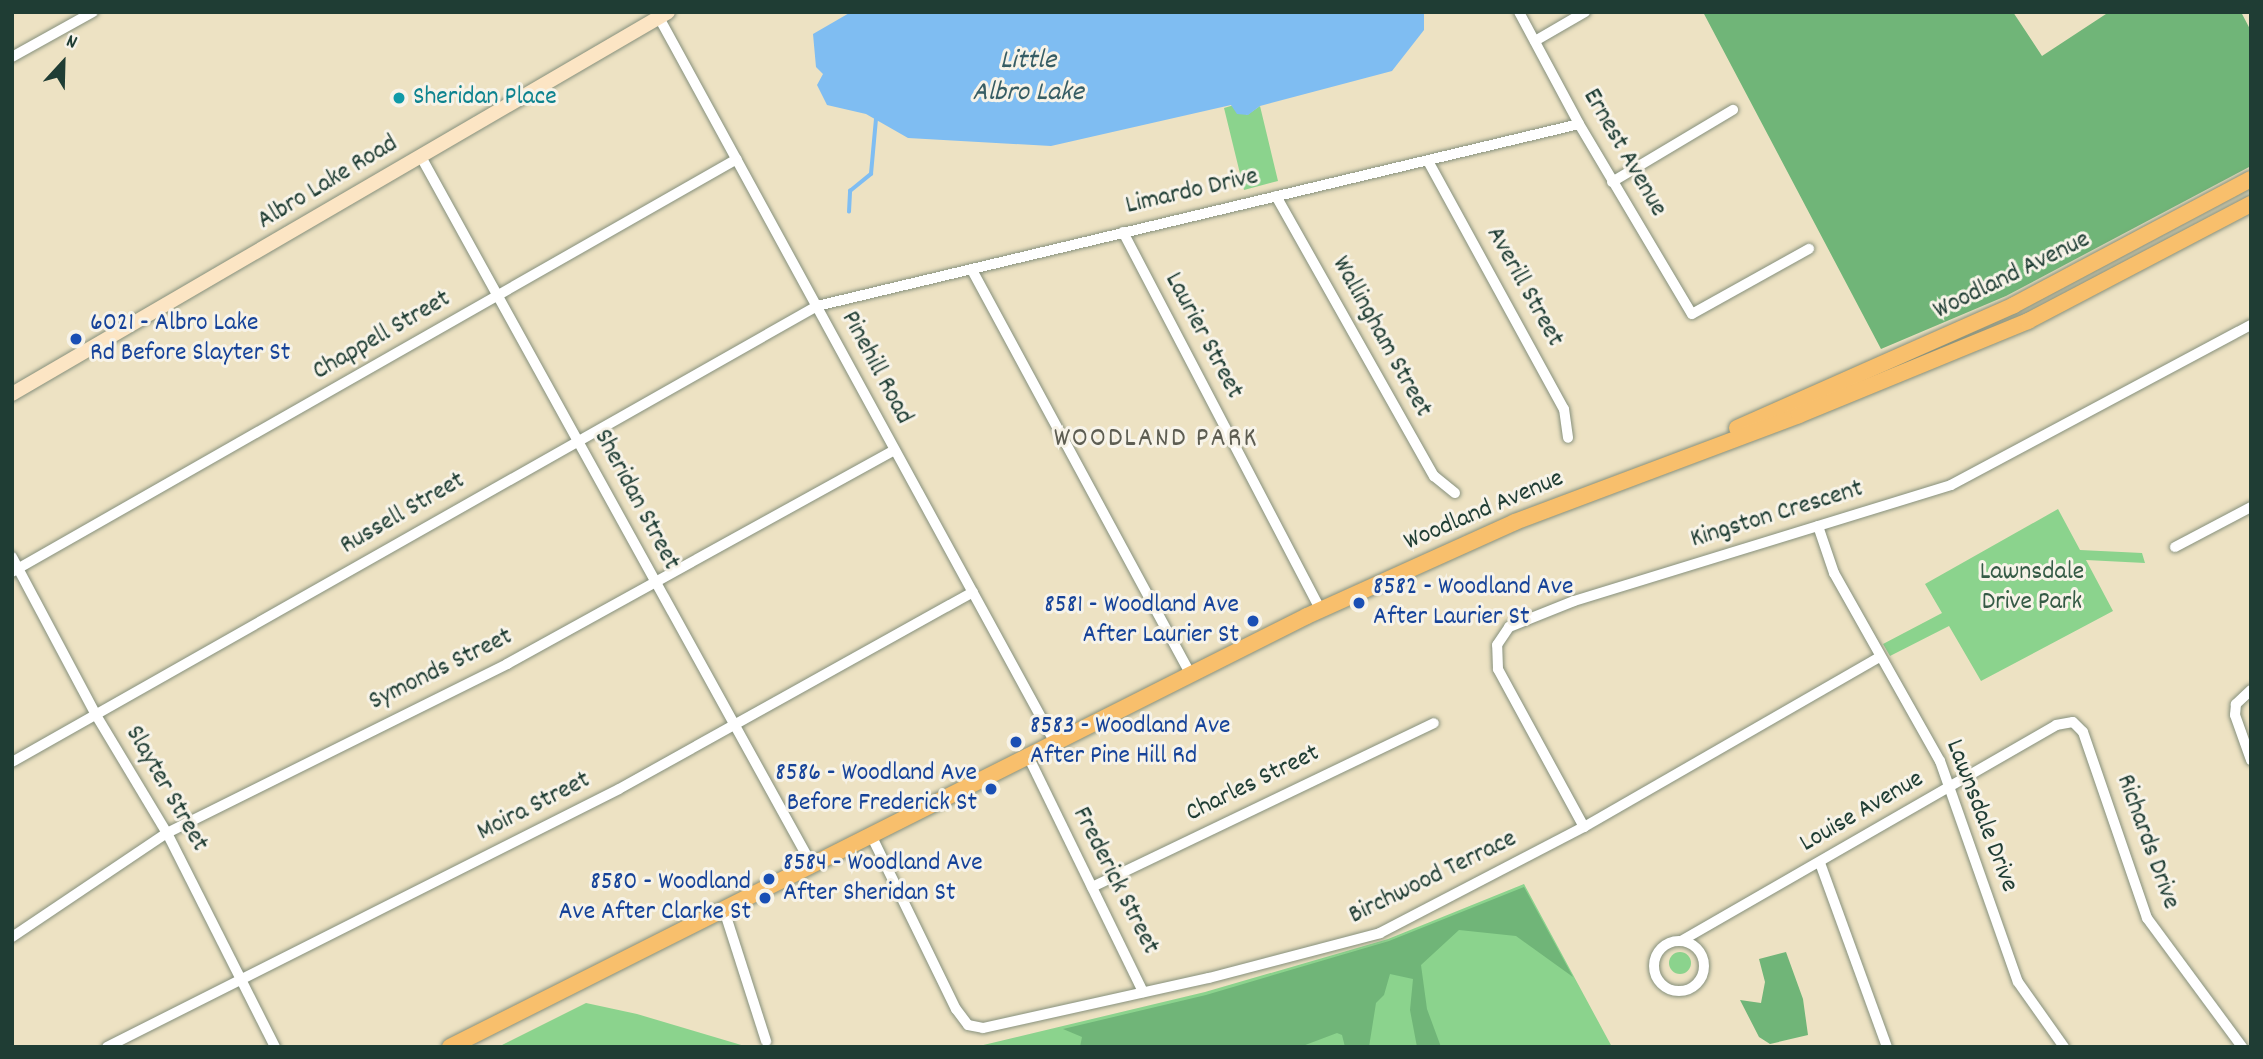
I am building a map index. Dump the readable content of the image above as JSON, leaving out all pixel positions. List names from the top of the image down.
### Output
{
  "streets": {
    "main road": ["Woodland Avenue"],
    "street": [
      "Ernest Avenue",
      "Albro Lake Road",
      "Limardo Drive",
      "Averill Street",
      "Chappell Street",
      "Laurier Street",
      "Wallingham Street",
      "Pinehill Road",
      "Sheridan Street",
      "Russell Street",
      "Kingston Crescent",
      "Symonds Street",
      "Charles Street",
      "Slayter Street",
      "Moira Street",
      "Louise Avenue",
      "Lawnsdale Drive",
      "Richards Drive",
      "Birchwood Terrace",
      "Frederick Street"
    ]
  },
  "crossings": [
    ["Ernest Avenue", "Limardo Drive"],
    ["Albro Lake Road", "Pinehill Road"],
    ["Albro Lake Road", "Sheridan Street"],
    ["Limardo Drive", "Averill Street"],
    ["Limardo Drive", "Laurier Street"],
    ["Limardo Drive", "Wallingham Street"],
    ["Limardo Drive", "Pinehill Road"],
    ["Limardo Drive", "Russell Street"],
    ["Woodland Avenue", "Laurier Street"],
    ["Woodland Avenue", "Pinehill Road"],
    ["Woodland Avenue", "Sheridan Street"],
    ["Woodland Avenue", "Birchwood Terrace"],
    ["Woodland Avenue", "Frederick Street"],
    ["Chappell Street", "Pinehill Road"],
    ["Chappell Street", "Sheridan Street"],
    ["Chappell Street", "Slayter Street"],
    ["Pinehill Road", "Russell Street"],
    ["Pinehill Road", "Symonds Street"],
    ["Pinehill Road", "Moira Street"],
    ["Sheridan Street", "Russell Street"],
    ["Sheridan Street", "Symonds Street"],
    ["Sheridan Street", "Moira Street"],
    ["Russell Street", "Slayter Street"],
    ["Kingston Crescent", "Lawnsdale Drive"],
    ["Kingston Crescent", "Birchwood Terrace"],
    ["Symonds Street", "Slayter Street"],
    ["Charles Street", "Frederick Street"],
    ["Slayter Street", "Moira Street"],
    ["Louise Avenue", "Lawnsdale Drive"],
    ["Louise Avenue", "Richards Drive"],
    ["Lawnsdale Drive", "Birchwood Terrace"],
    ["Birchwood Terrace", "Frederick Street"]
  ],
  "districts": ["WOODLAND PARK"],
  "water": ["Little Albro Lake"],
  "parks": ["Lawnsdale Drive Park"],
  "places": [
    "Sheridan Place",
    "6021 - Albro Lake Rd Before Slayter St",
    "8582 - Woodland Ave After Laurier St",
    "8581 - Woodland Ave After Laurier St",
    "8583 - Woodland Ave After Pine Hill Rd",
    "8586 - Woodland Ave Before Frederick St",
    "8584 - Woodland Ave After Sheridan St",
    "8580 - Woodland Ave After Clarke St"
  ],
  "north": "top"
}
